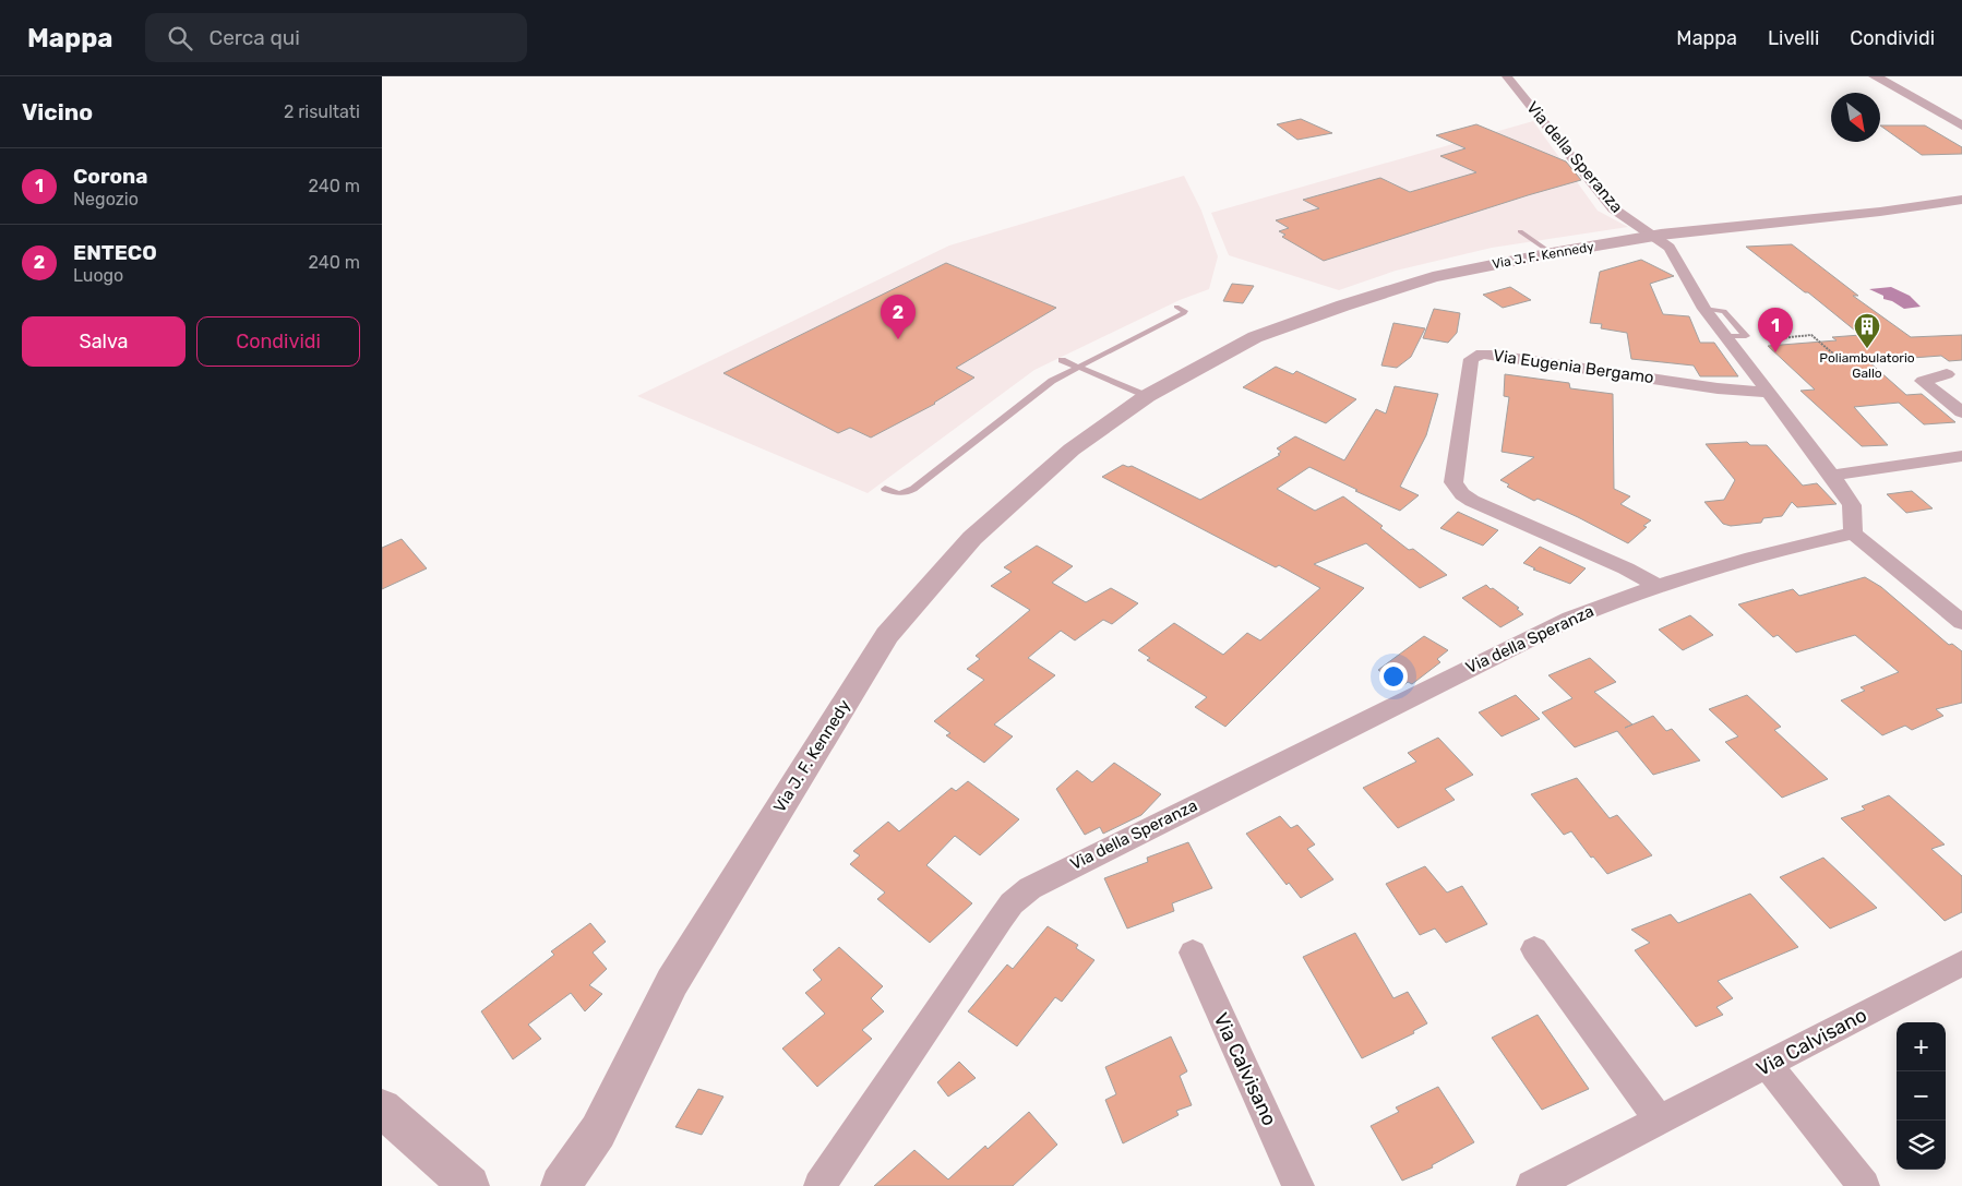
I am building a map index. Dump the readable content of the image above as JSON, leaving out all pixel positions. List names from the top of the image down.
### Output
{
  "streets": {
    "street": [
      "Via della Speranza",
      "Via J. F. Kennedy",
      "Via Eugenia Bergamo",
      "Via Calvisano"
    ]
  },
  "crossings": [
    ["Via della Speranza", "Via J. F. Kennedy"],
    ["Via della Speranza", "Via Eugenia Bergamo"]
  ],
  "places": {
    "building": ["Poliambulatorio Gallo"]
  },
  "north": "bottom right",
  "page": {
    "header": "Mappa",
    "search": "Cerca qui",
    "nav": ["Mappa", "Livelli", "Condividi"],
    "heading": ["Vicino", "2 risultati"],
    "list": [
      {
        "mark": "1",
        "name": "Corona",
        "note": "Negozio",
        "value": "240 m"
      },
      {
        "mark": "2",
        "name": "ENTECO",
        "note": "Luogo",
        "value": "240 m"
      }
    ],
    "pins": ["2", "1"],
    "buttons": ["Salva", "Condividi"],
    "map_buttons": ["+", "−"]
  }
}
